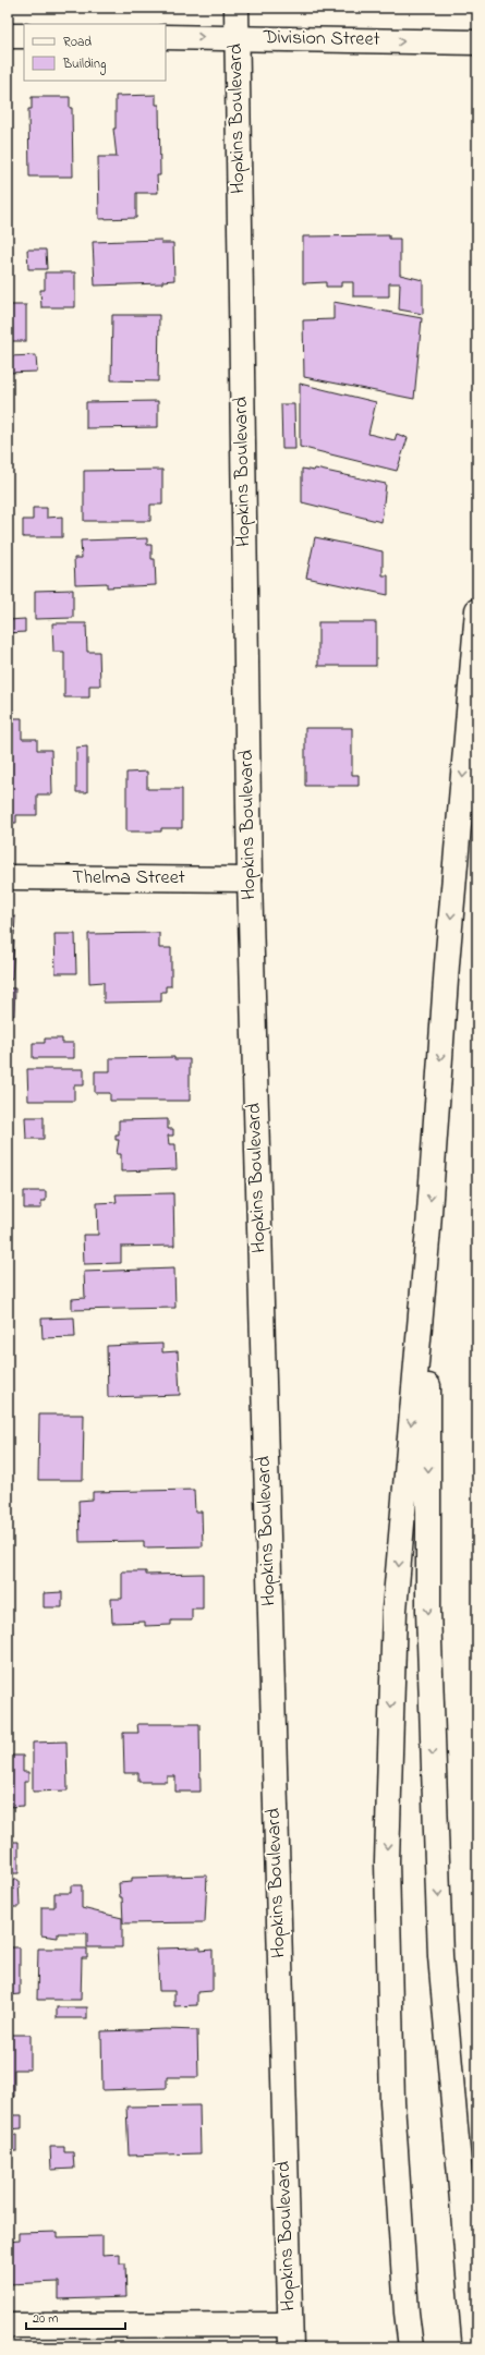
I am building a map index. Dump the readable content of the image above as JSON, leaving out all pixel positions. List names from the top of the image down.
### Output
{
  "streets": {
    "main road": ["Division Street", "Hopkins Boulevard", "Thelma Street"]
  },
  "crossings": [
    ["Division Street", "Hopkins Boulevard"],
    ["Hopkins Boulevard", "Thelma Street"]
  ],
  "one_way": ["Division Street"],
  "legend": ["Road", "Building"],
  "scale_bar": "20 m"
}
